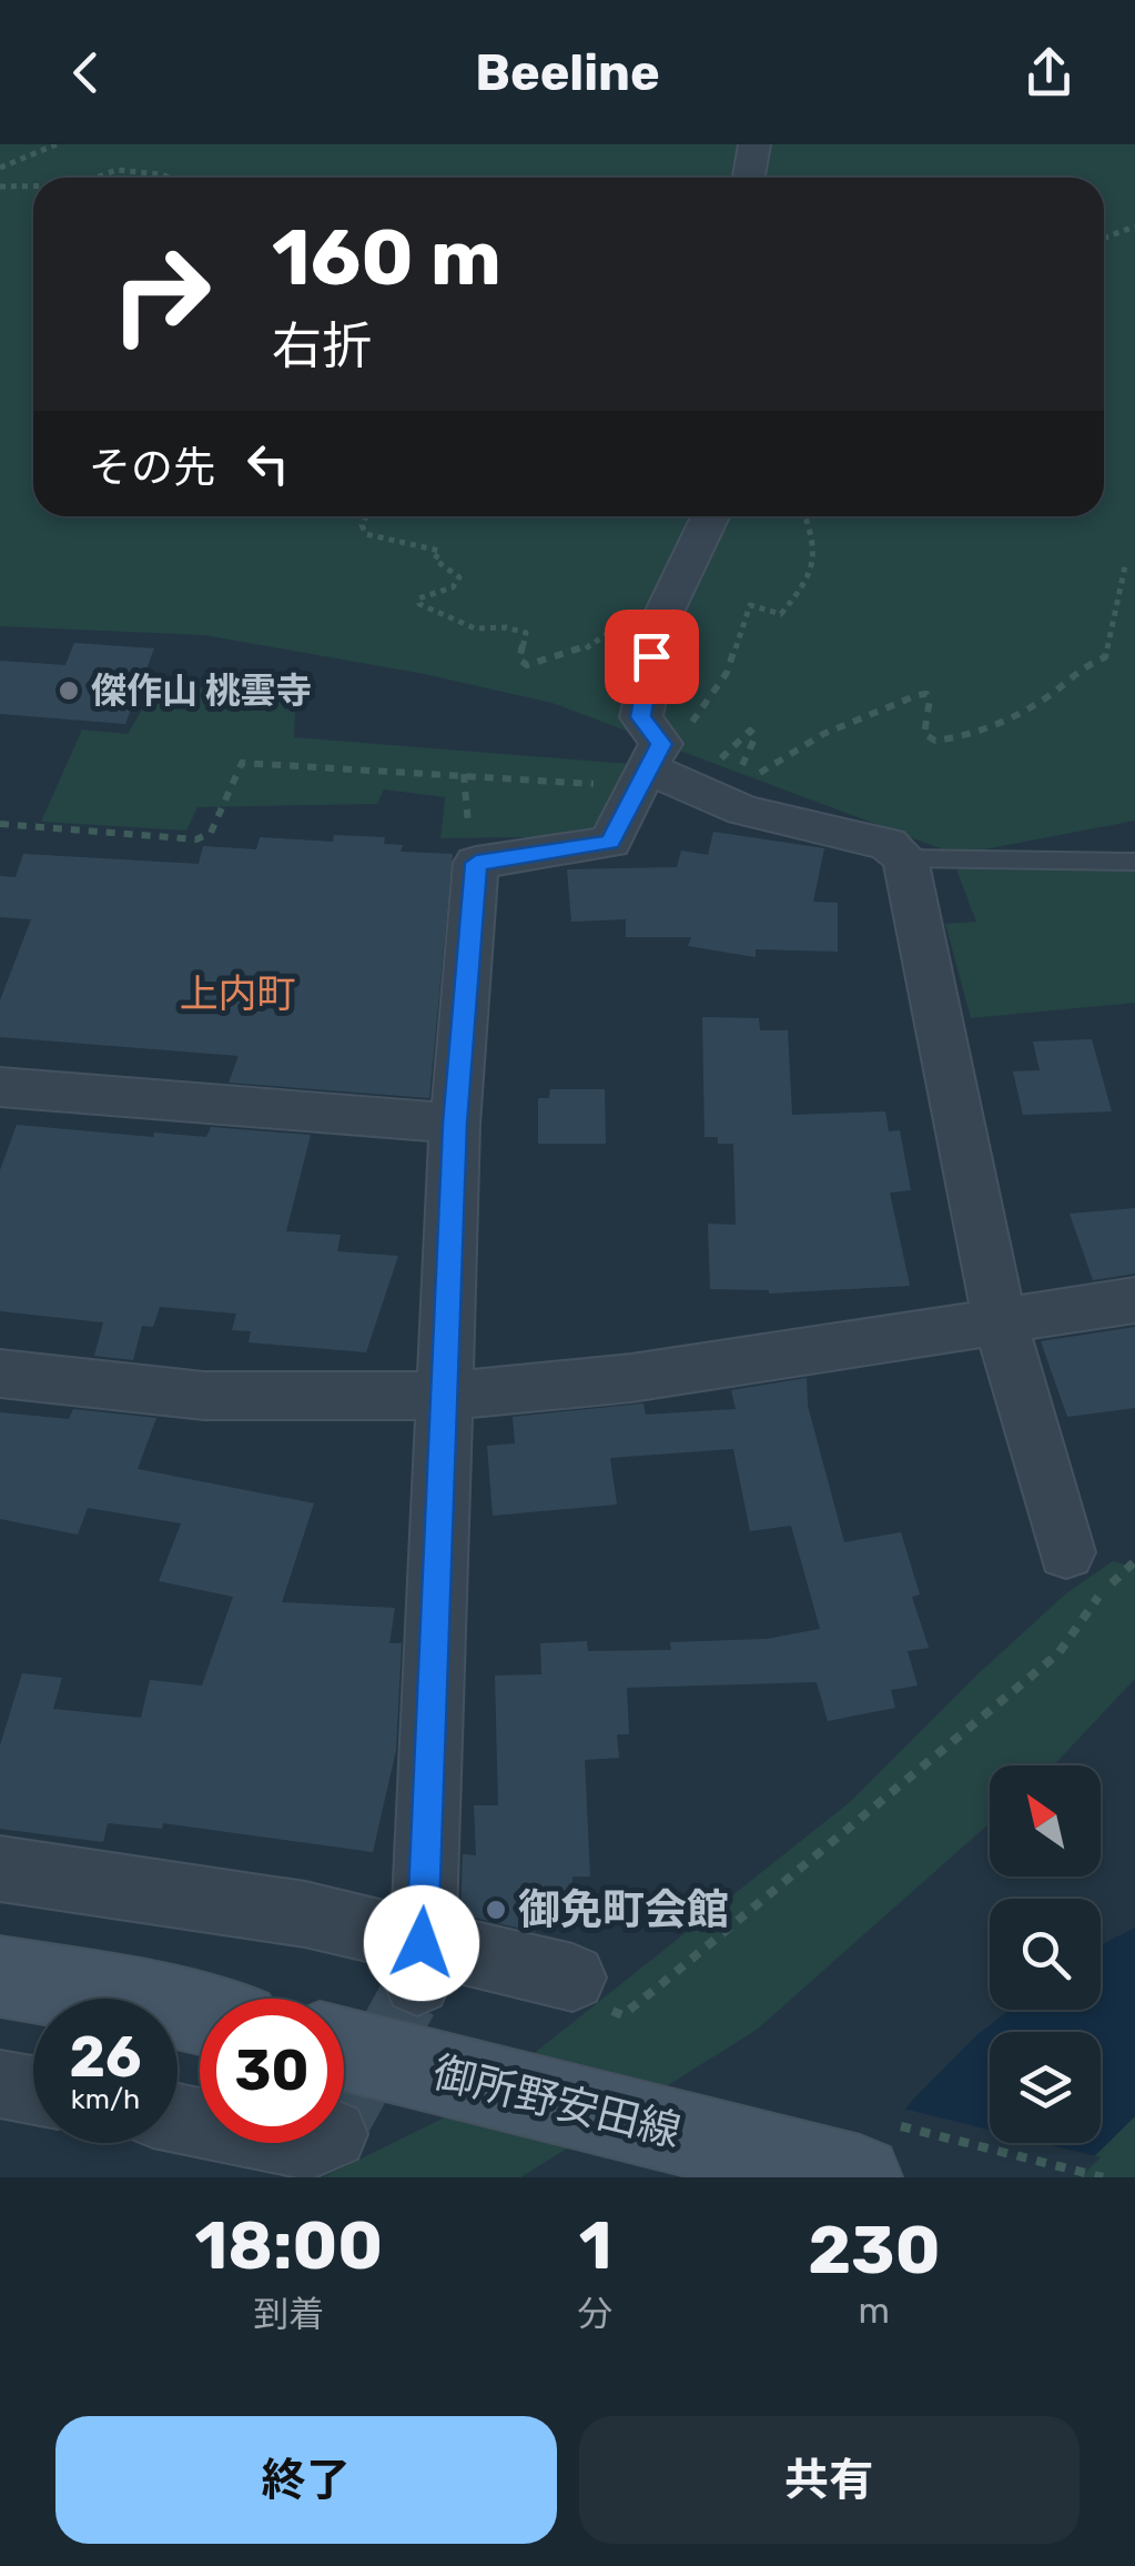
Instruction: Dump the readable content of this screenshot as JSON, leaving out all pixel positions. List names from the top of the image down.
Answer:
{
  "streets": {
    "main road": ["御所野安田線"]
  },
  "districts": ["上内町"],
  "places": ["傑作山 桃雲寺", "御免町会館"],
  "north": "top left",
  "page": {
    "header": "Beeline",
    "turn": ["160 m", "右折"],
    "then": "その先",
    "speed": "26 km/h",
    "limit": "30",
    "eta": [
      "18:00",
      "到着",
      "1",
      "分",
      "230",
      "m"
    ],
    "buttons": ["終了", "共有"]
  }
}
